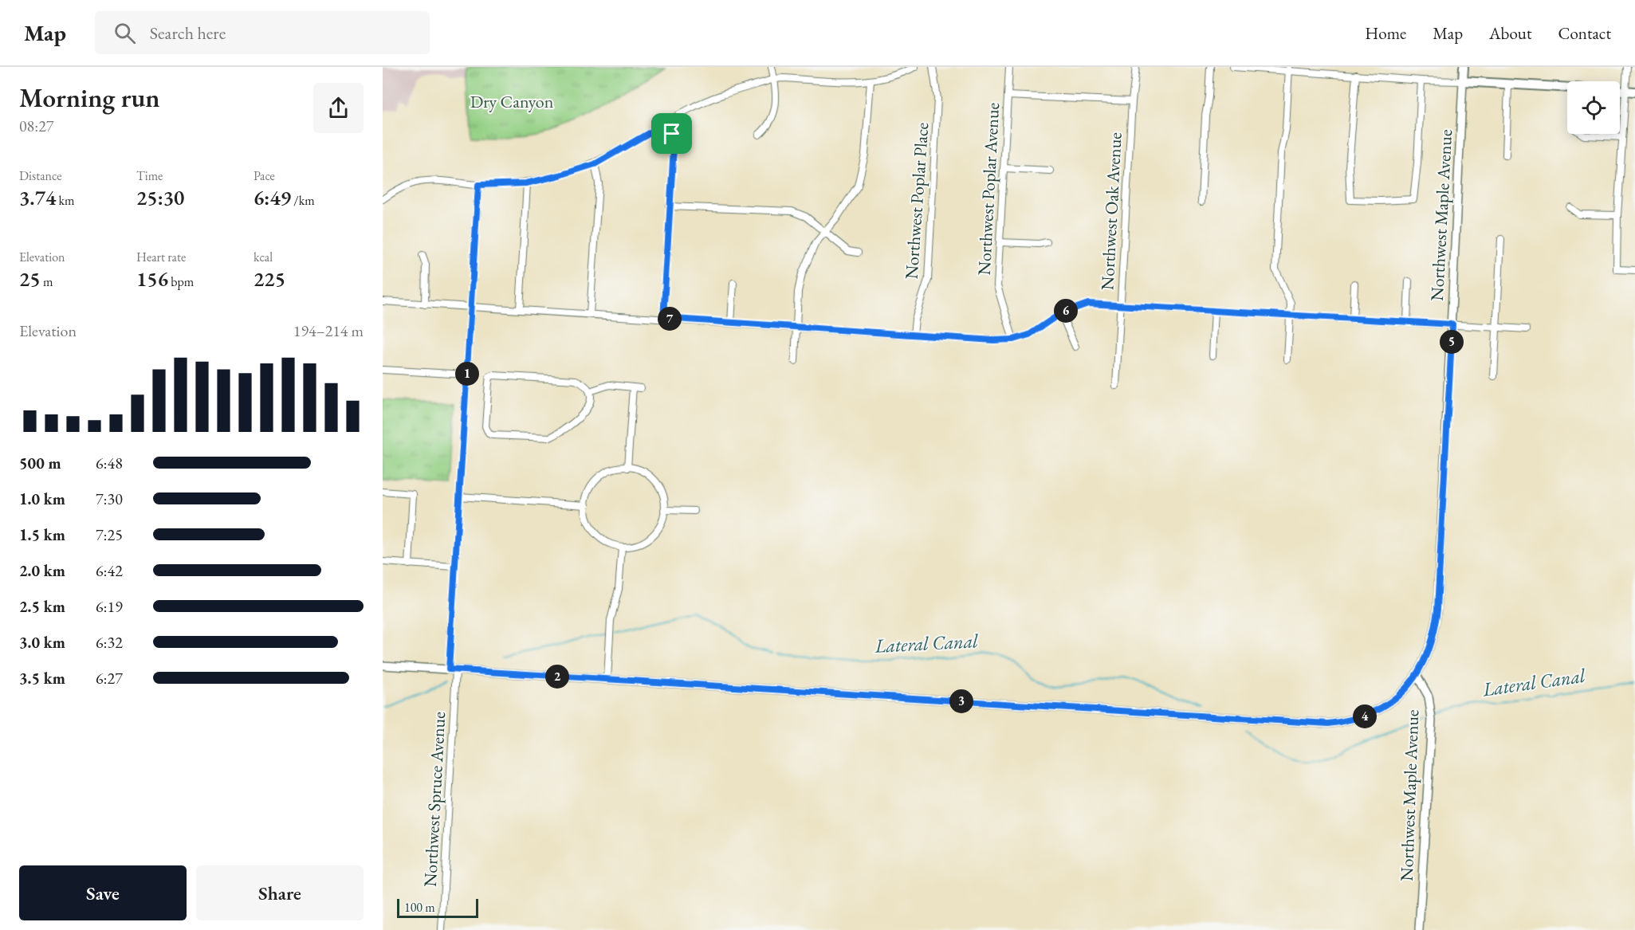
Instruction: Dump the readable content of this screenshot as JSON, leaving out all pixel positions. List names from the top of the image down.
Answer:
{
  "streets": {
    "main road": ["Northwest Maple Avenue"],
    "street": [
      "Northwest Poplar Avenue",
      "Northwest Poplar Place",
      "Northwest Oak Avenue",
      "Northwest Spruce Avenue"
    ]
  },
  "water": ["Lateral Canal"],
  "parks": ["Dry Canyon"],
  "scale_bar": "100 m",
  "page": {
    "header": "Map",
    "search": "Search here",
    "nav": [
      "Home",
      "Map",
      "About",
      "Contact"
    ],
    "heading": ["Morning run", "08:27"],
    "stats": [
      ["Distance", "3.74 km"],
      ["Time", "25:30"],
      ["Pace", "6:49 /km"],
      ["Elevation", "25 m"],
      ["Heart rate", "156 bpm"],
      ["kcal", "225"]
    ],
    "pins": [
      "6",
      "7",
      "5",
      "1",
      "2",
      "3",
      "4"
    ],
    "chart": ["Elevation", "194–214 m"],
    "list": [
      {
        "name": "500 m",
        "note": "6:48"
      },
      {
        "name": "1.0 km",
        "note": "7:30"
      },
      {
        "name": "1.5 km",
        "note": "7:25"
      },
      {
        "name": "2.0 km",
        "note": "6:42"
      },
      {
        "name": "2.5 km",
        "note": "6:19"
      },
      {
        "name": "3.0 km",
        "note": "6:32"
      },
      {
        "name": "3.5 km",
        "note": "6:27"
      }
    ],
    "buttons": ["Save", "Share"],
    "scale": "100 m"
  }
}
